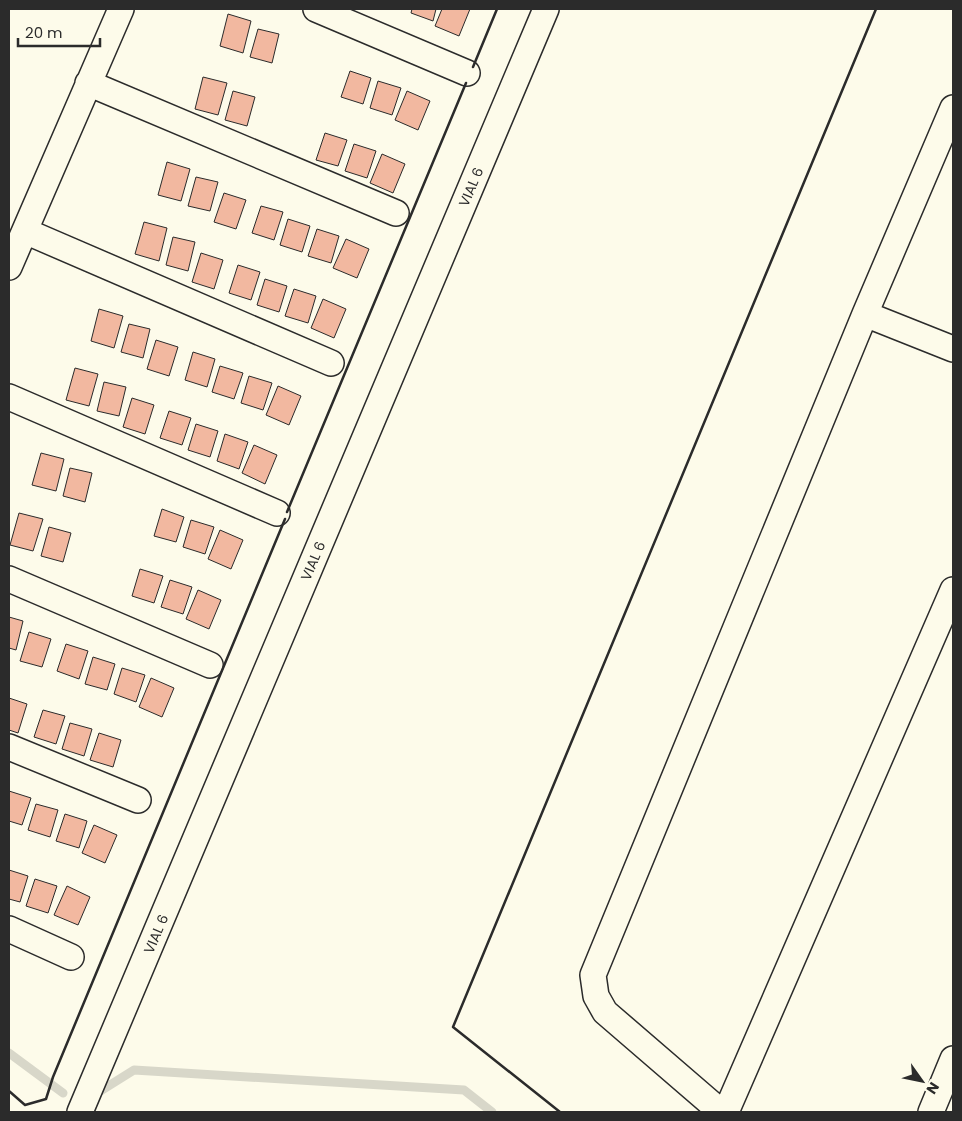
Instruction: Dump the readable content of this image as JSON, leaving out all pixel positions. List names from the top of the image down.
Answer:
{
  "streets": {
    "street": ["VIAL 6"]
  },
  "scale_bar": "20 m",
  "north": "bottom right"
}
